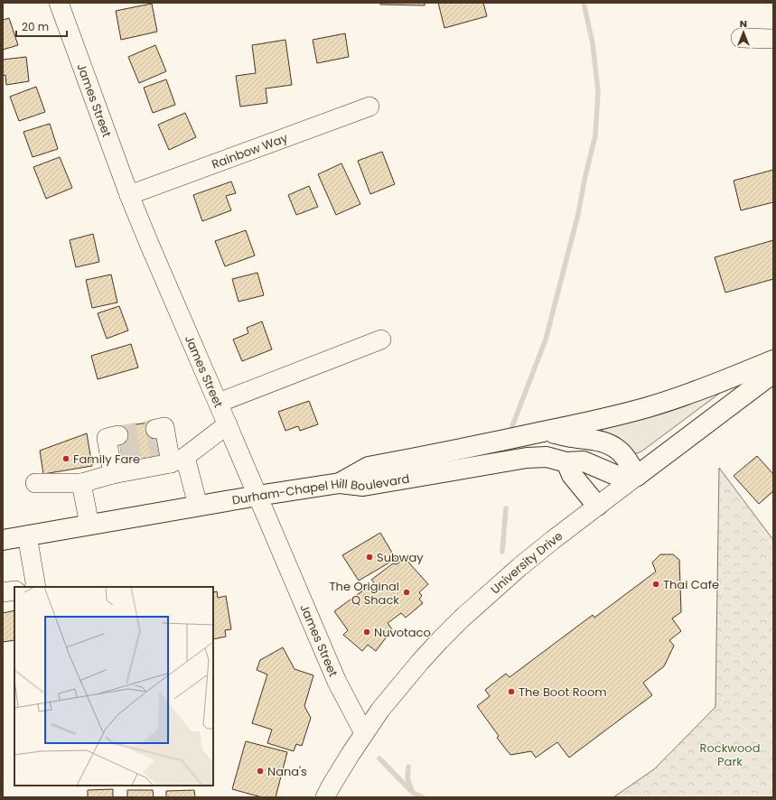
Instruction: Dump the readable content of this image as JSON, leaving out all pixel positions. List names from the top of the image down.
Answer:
{
  "streets": {
    "main road": ["Durham-Chapel Hill Boulevard", "University Drive"],
    "street": ["James Street", "Rainbow Way"]
  },
  "crossings": [
    ["James Street", "Rainbow Way"],
    ["James Street", "Durham-Chapel Hill Boulevard"],
    ["James Street", "University Drive"],
    ["Durham-Chapel Hill Boulevard", "University Drive"]
  ],
  "parks": ["Rockwood Park"],
  "places": [
    "Family Fare",
    "Subway",
    "Thai Cafe",
    "The Original Q Shack",
    "Nuvotaco",
    "The Boot Room",
    "Nana's"
  ],
  "scale_bar": "20 m",
  "north": "top"
}
